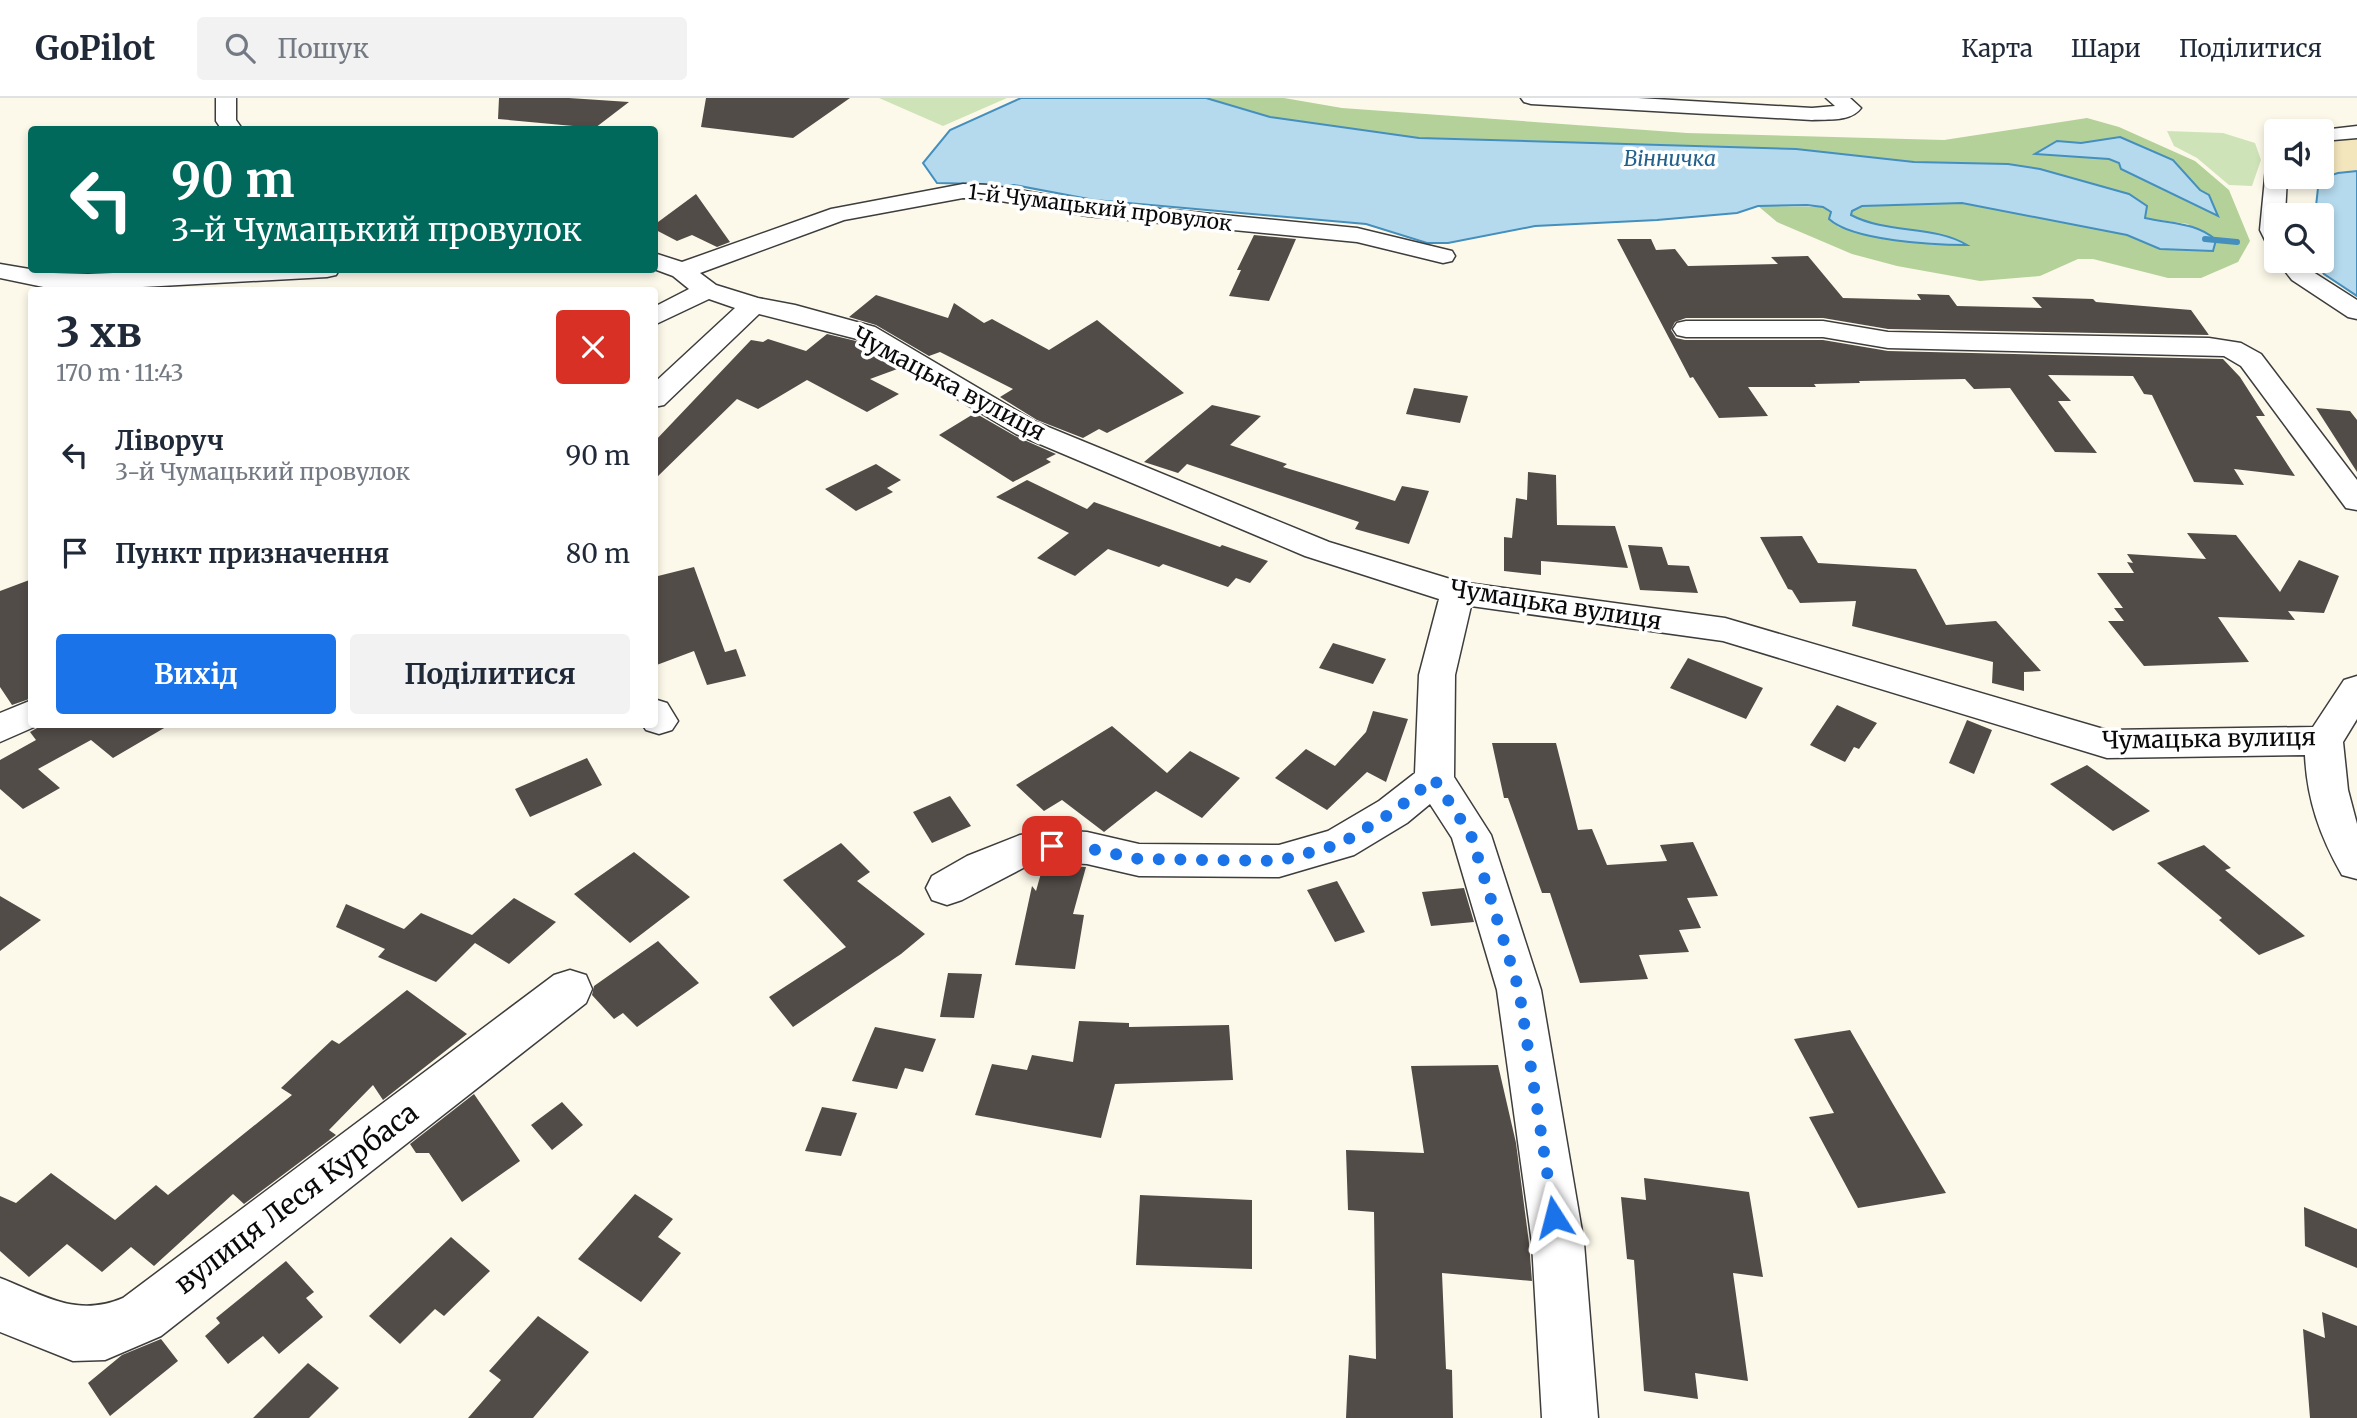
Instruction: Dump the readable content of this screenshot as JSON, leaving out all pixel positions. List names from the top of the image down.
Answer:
{
  "streets": {
    "street": ["1-й Чумацький провулок", "Чумацька вулиця", "вулиця Леся Курбаса"]
  },
  "crossings": [
    ["1-й Чумацький провулок", "Чумацька вулиця"]
  ],
  "water": ["Вінничка"],
  "page": {
    "header": "GoPilot",
    "search": "Пошук",
    "nav": ["Карта", "Шари", "Поділитися"],
    "turn": ["90 m", "3-й Чумацький провулок"],
    "heading": ["3 хв", "170 m · 11:43"],
    "list": [
      {
        "name": "Ліворуч",
        "note": "3-й Чумацький провулок",
        "value": "90 m"
      },
      {
        "name": "Пункт призначення",
        "value": "80 m"
      }
    ],
    "buttons": ["Вихід", "Поділитися"]
  }
}
